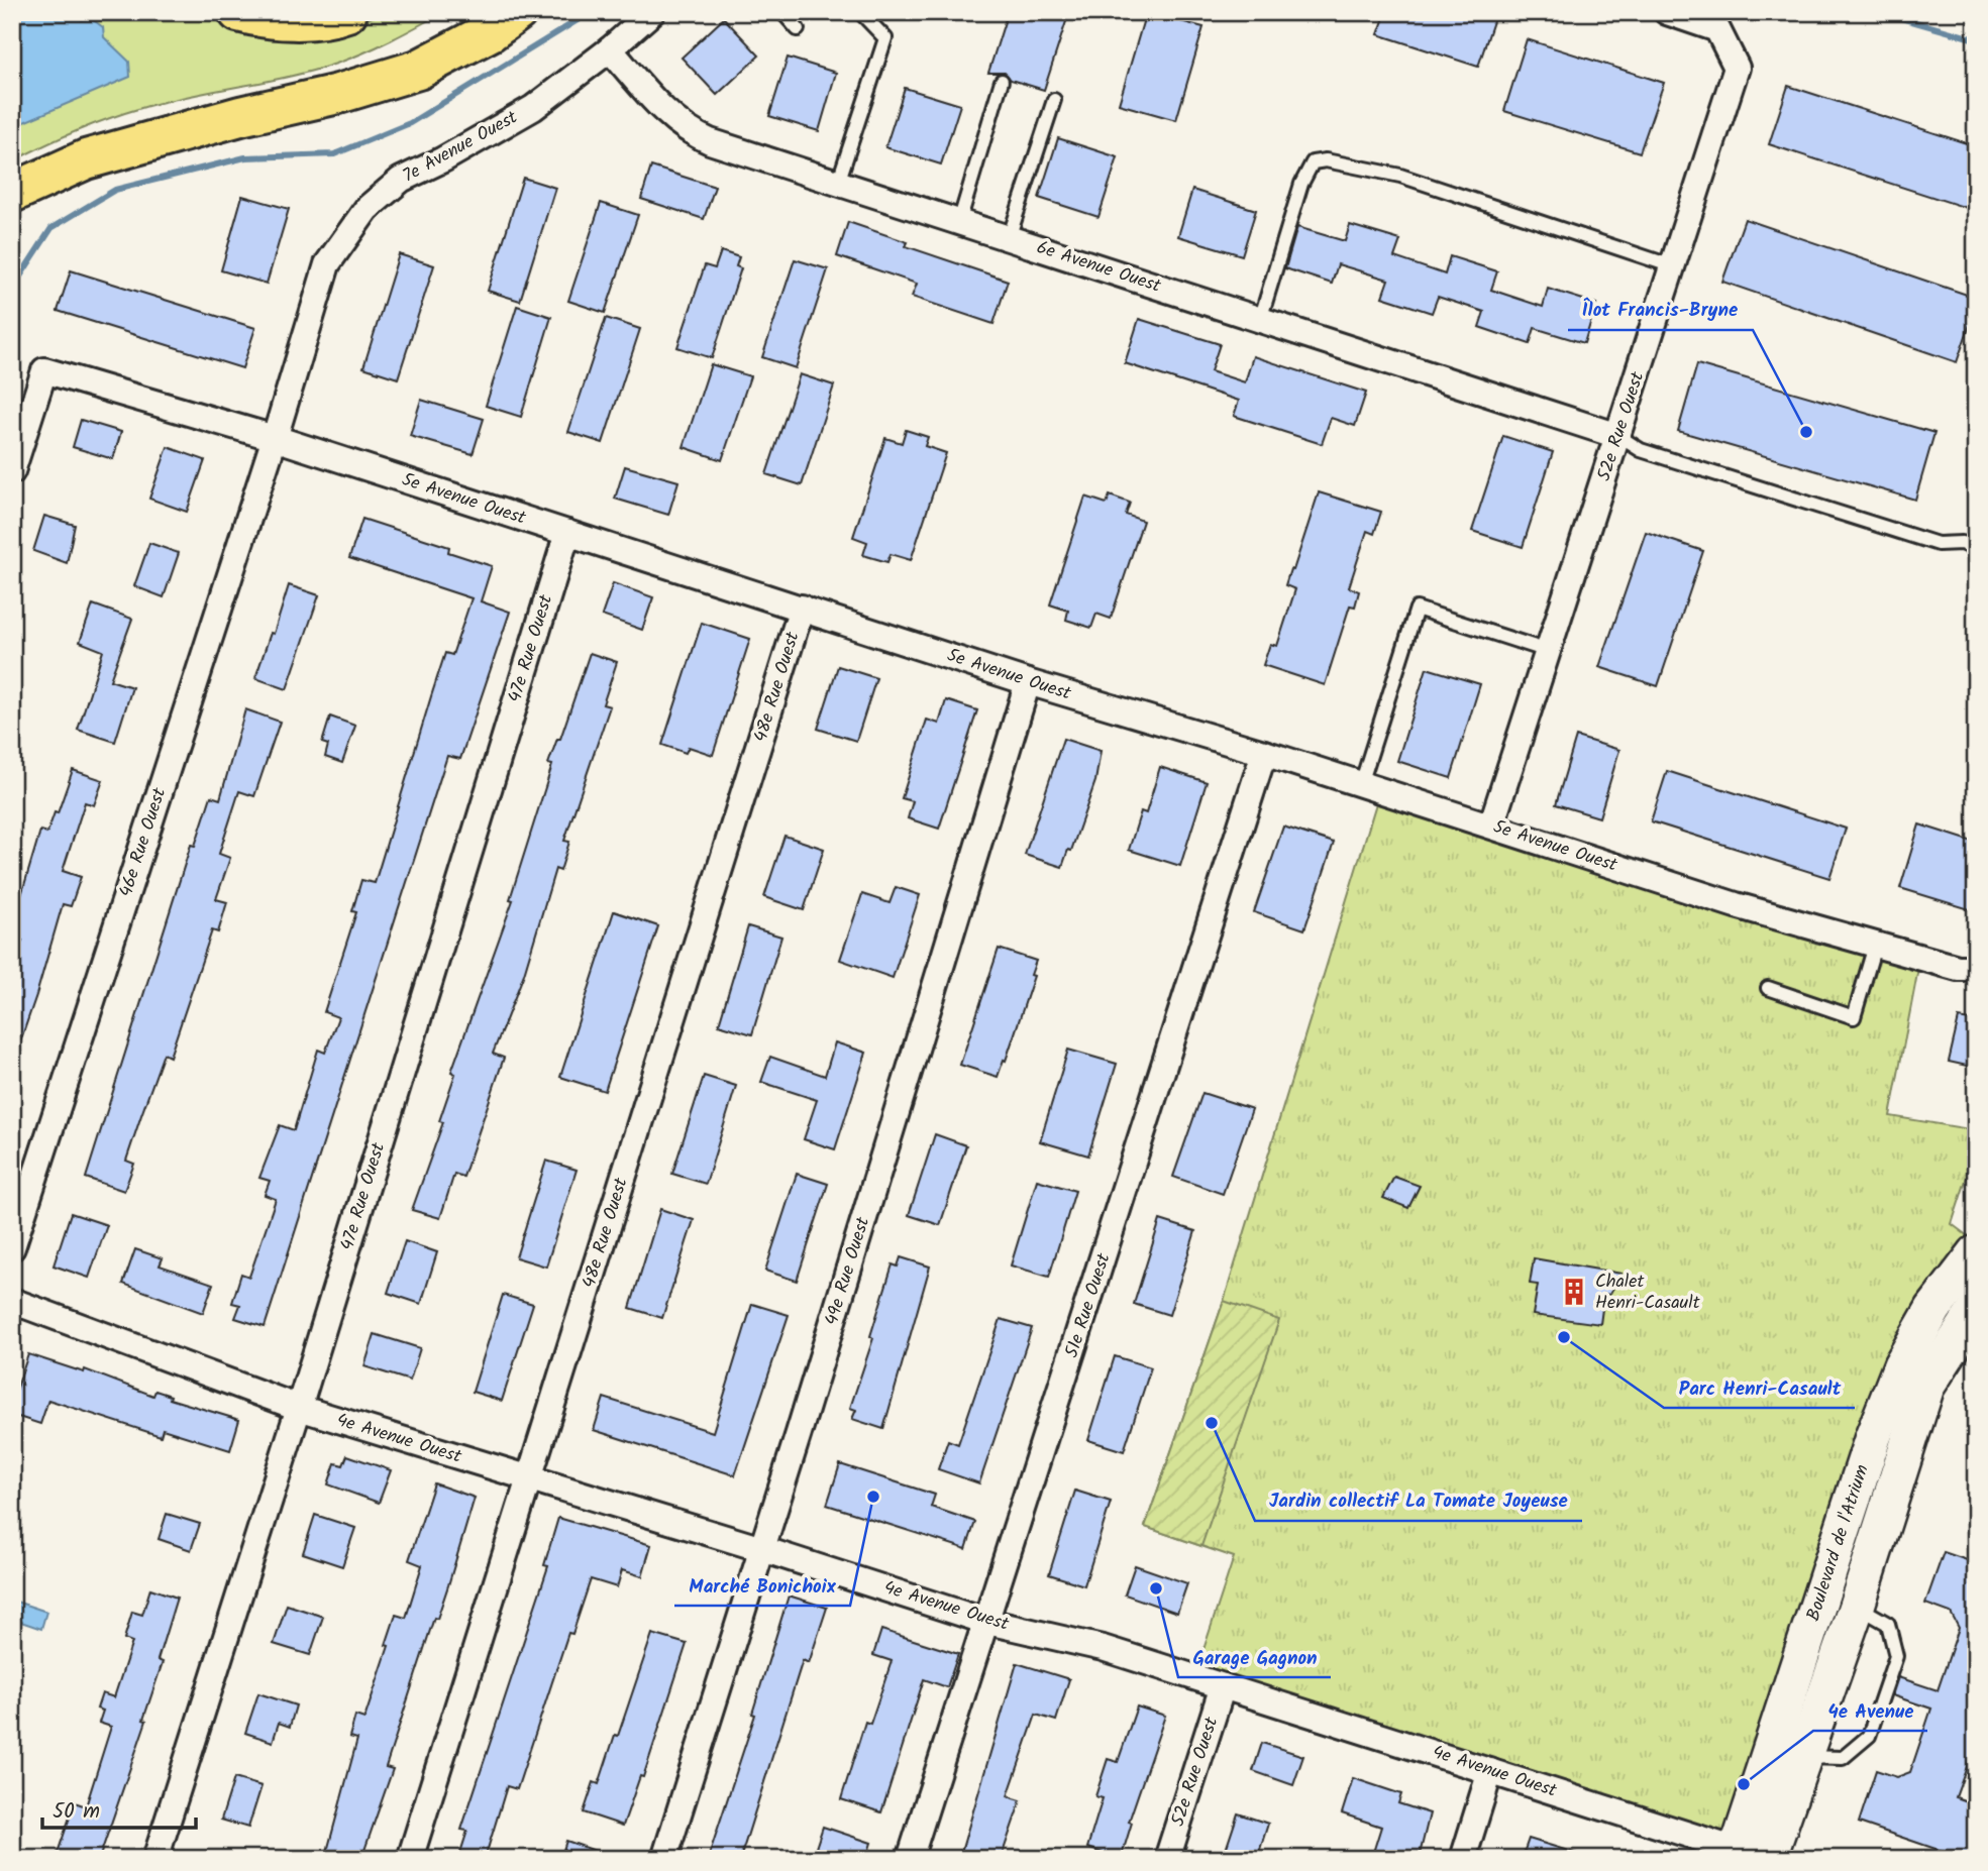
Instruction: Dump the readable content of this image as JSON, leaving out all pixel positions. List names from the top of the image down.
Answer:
{
  "streets": {
    "street": [
      "7e Avenue Ouest",
      "6e Avenue Ouest",
      "52e Rue Ouest",
      "5e Avenue Ouest",
      "47e Rue Ouest",
      "48e Rue Ouest",
      "46e Rue Ouest",
      "49e Rue Ouest",
      "51e Rue Ouest",
      "4e Avenue Ouest",
      "Boulevard de l'Atrium"
    ]
  },
  "crossings": [
    ["7e Avenue Ouest", "6e Avenue Ouest"],
    ["7e Avenue Ouest", "5e Avenue Ouest"],
    ["7e Avenue Ouest", "46e Rue Ouest"],
    ["6e Avenue Ouest", "52e Rue Ouest"],
    ["52e Rue Ouest", "5e Avenue Ouest"],
    ["52e Rue Ouest", "4e Avenue Ouest"],
    ["5e Avenue Ouest", "47e Rue Ouest"],
    ["5e Avenue Ouest", "48e Rue Ouest"],
    ["5e Avenue Ouest", "46e Rue Ouest"],
    ["5e Avenue Ouest", "49e Rue Ouest"],
    ["5e Avenue Ouest", "51e Rue Ouest"],
    ["47e Rue Ouest", "4e Avenue Ouest"],
    ["48e Rue Ouest", "4e Avenue Ouest"],
    ["49e Rue Ouest", "4e Avenue Ouest"],
    ["51e Rue Ouest", "4e Avenue Ouest"],
    ["4e Avenue Ouest", "Boulevard de l'Atrium"]
  ],
  "places": {
    "other": [
      "Îlot Francis-Bryne",
      "Parc Henri-Casault",
      "Jardin collectif La Tomate Joyeuse",
      "Marché Bonichoix",
      "Garage Gagnon",
      "4e Avenue"
    ],
    "building": ["Chalet Henri-Casault"]
  },
  "scale_bar": "50 m"
}
